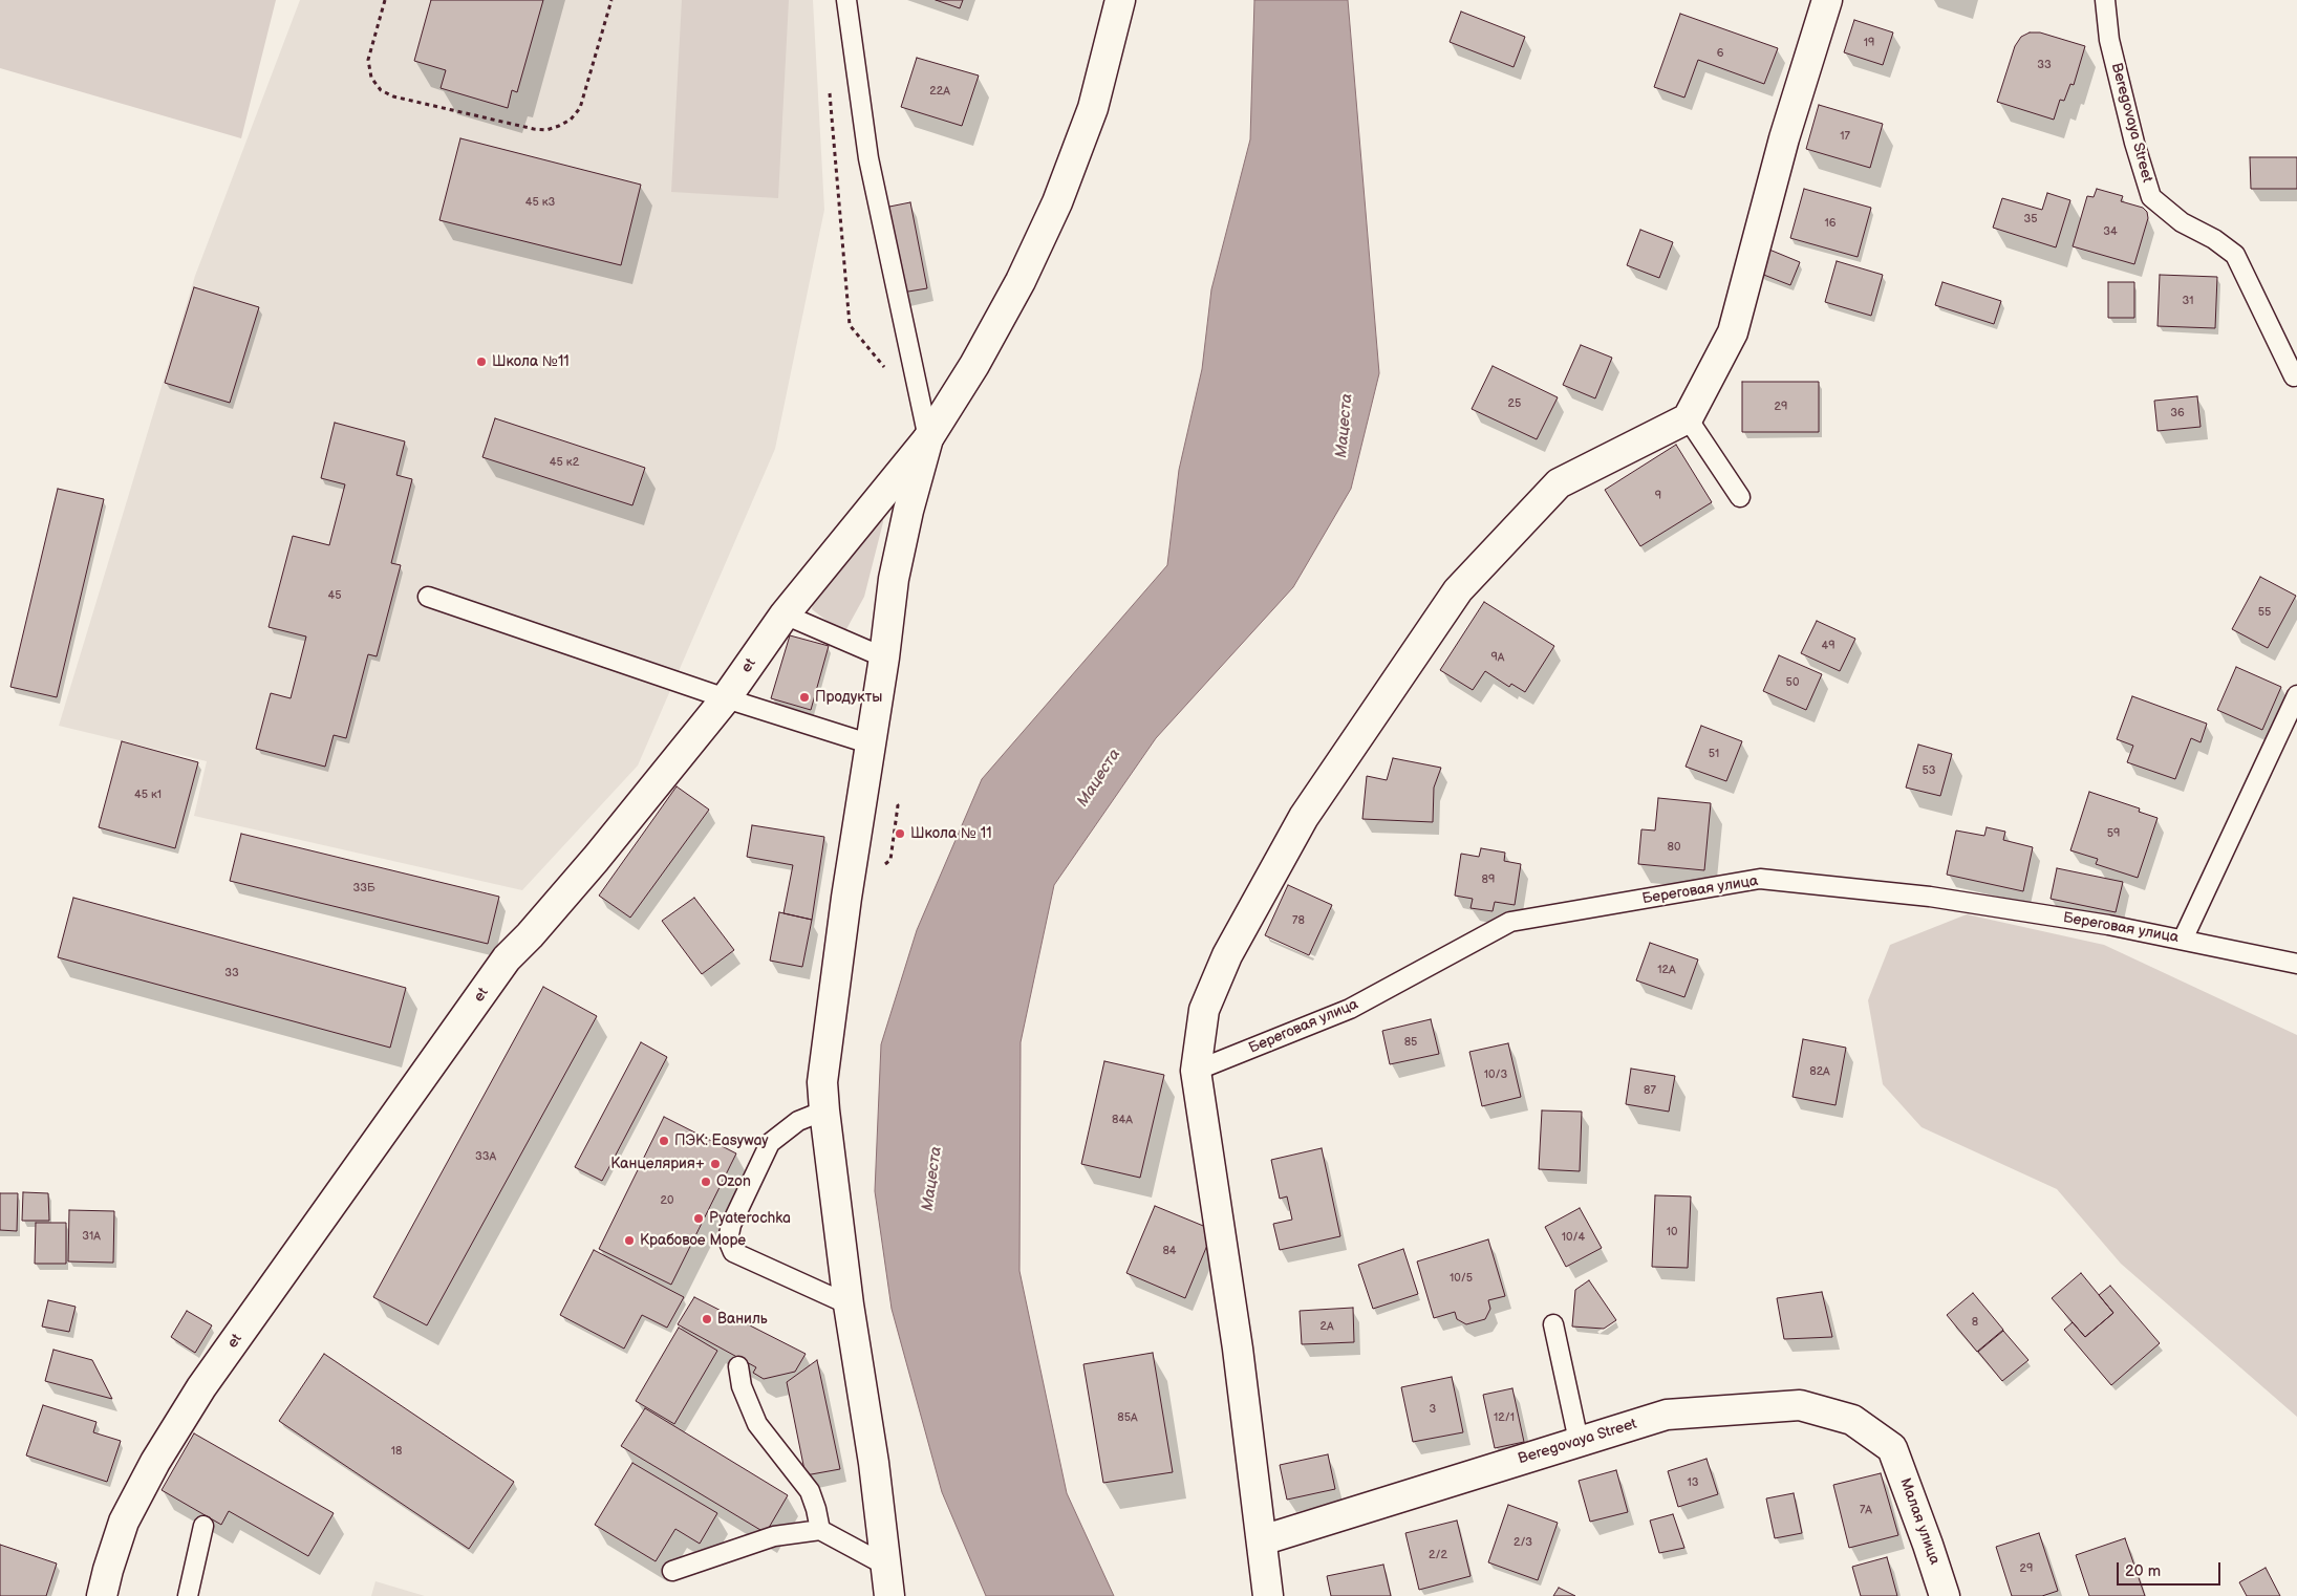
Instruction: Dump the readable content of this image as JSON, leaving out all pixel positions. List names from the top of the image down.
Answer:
{
  "streets": {
    "street": ["Beregovaya Street", "et", "Малая улица"],
    "lane": ["Береговая улица"]
  },
  "crossings": [
    ["Beregovaya Street", "Малая улица"]
  ],
  "water": ["Мацеста"],
  "places": [
    "Школа №11",
    "Продукты",
    "Школа № 11",
    "ПЭК: Easyway",
    "Канцелярия+",
    "Ozon",
    "Pyaterochka",
    "Крабовое Море",
    "Ваниль"
  ],
  "house_numbers": [
    "19",
    "6",
    "33",
    "22А",
    "17",
    "45 к3",
    "35",
    "16",
    "34",
    "31",
    "25",
    "29",
    "36",
    "45 к2",
    "9",
    "45",
    "55",
    "49",
    "9А",
    "50",
    "51",
    "53",
    "45 к1",
    "59",
    "80",
    "89",
    "33Б",
    "78",
    "12А",
    "33",
    "85",
    "82А",
    "10/3",
    "87",
    "84А",
    "33А",
    "20",
    "10",
    "31А",
    "10/4",
    "84",
    "10/5",
    "8",
    "2А",
    "3",
    "85А",
    "12/1",
    "18",
    "13",
    "7А",
    "2/3",
    "2/2",
    "29"
  ],
  "scale_bar": "20 m"
}
